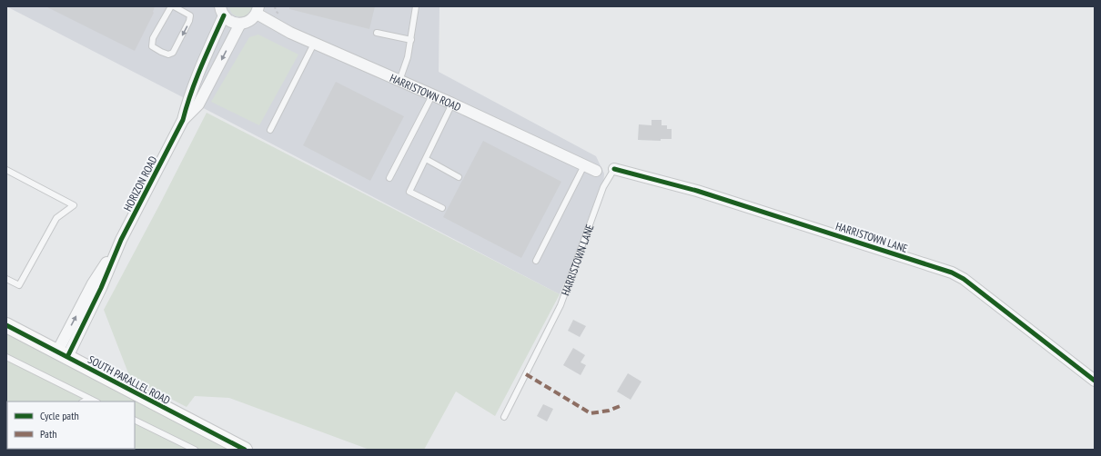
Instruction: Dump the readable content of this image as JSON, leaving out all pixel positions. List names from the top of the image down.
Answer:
{
  "streets": {
    "main road": ["SOUTH PARALLEL ROAD"],
    "street": ["HARRISTOWN ROAD", "HORIZON ROAD", "HARRISTOWN LANE"]
  },
  "crossings": [
    ["HARRISTOWN ROAD", "HORIZON ROAD"],
    ["HORIZON ROAD", "SOUTH PARALLEL ROAD"]
  ],
  "legend": ["Cycle path", "Path"]
}
